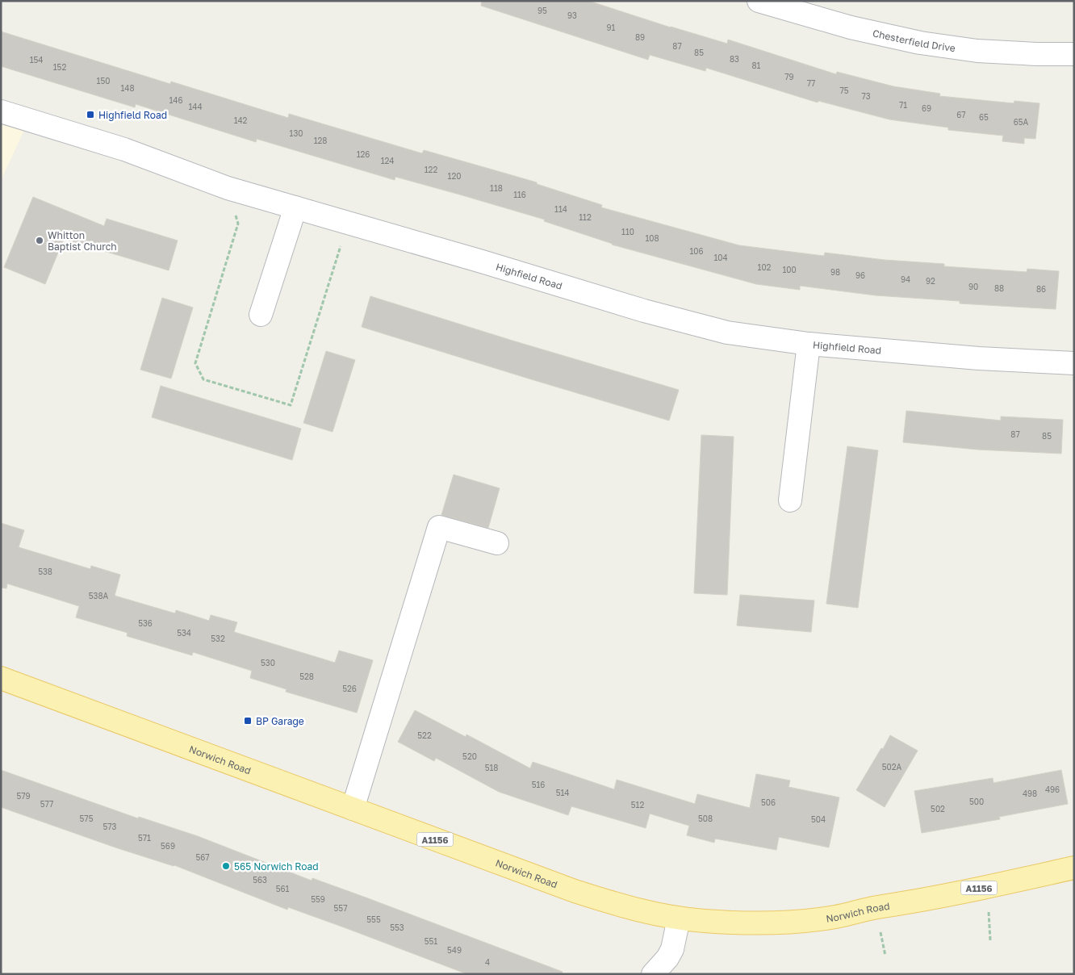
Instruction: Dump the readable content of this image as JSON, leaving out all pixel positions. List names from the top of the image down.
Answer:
{
  "streets": {
    "main road": ["Norwich Road", "A1156"],
    "street": ["Chesterfield Drive", "Highfield Road"]
  },
  "places": {
    "transit": ["Highfield Road", "BP Garage"],
    "other": ["Whitton Baptist Church", "565 Norwich Road"]
  },
  "house_numbers": [
    "95",
    "93",
    "91",
    "89",
    "87",
    "85",
    "83",
    "154",
    "81",
    "152",
    "79",
    "150",
    "77",
    "148",
    "75",
    "73",
    "146",
    "71",
    "144",
    "69",
    "67",
    "65",
    "142",
    "65A",
    "130",
    "128",
    "126",
    "124",
    "122",
    "120",
    "118",
    "116",
    "114",
    "112",
    "110",
    "108",
    "106",
    "104",
    "102",
    "100",
    "98",
    "96",
    "94",
    "92",
    "90",
    "88",
    "86",
    "87",
    "85",
    "538",
    "538A",
    "536",
    "534",
    "532",
    "530",
    "528",
    "526",
    "522",
    "520",
    "502A",
    "518",
    "516",
    "496",
    "514",
    "498",
    "579",
    "500",
    "506",
    "577",
    "512",
    "502",
    "575",
    "508",
    "504",
    "573",
    "571",
    "569",
    "567",
    "563",
    "561",
    "559",
    "557",
    "555",
    "553",
    "551",
    "549",
    "4"
  ]
}
